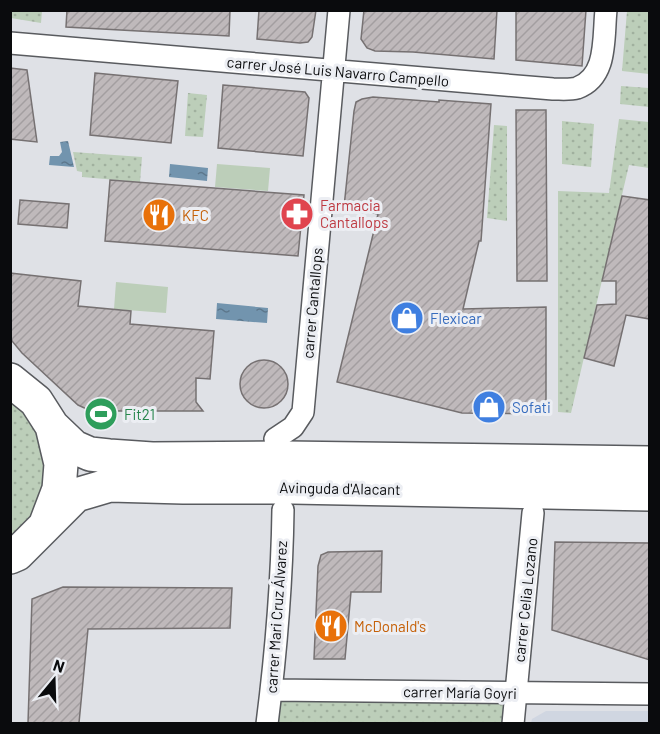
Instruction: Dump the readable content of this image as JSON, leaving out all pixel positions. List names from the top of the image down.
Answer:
{
  "streets": {
    "highway": ["Avinguda d'Alacant"],
    "street": [
      "carrer José Luis Navarro Campello",
      "carrer Cantallops",
      "carrer Celia Lozano",
      "carrer Mari Cruz Álvarez",
      "carrer María Goyri"
    ]
  },
  "crossings": [
    ["carrer José Luis Navarro Campello", "carrer Cantallops"],
    ["carrer Celia Lozano", "carrer María Goyri"],
    ["carrer Mari Cruz Álvarez", "carrer María Goyri"]
  ],
  "places": {
    "pharmacy": ["Farmacia Cantallops"],
    "restaurant": ["KFC", "McDonald's"],
    "shop": ["Flexicar", "Sofati"],
    "sports": ["Fit21"]
  },
  "north": "top"
}
